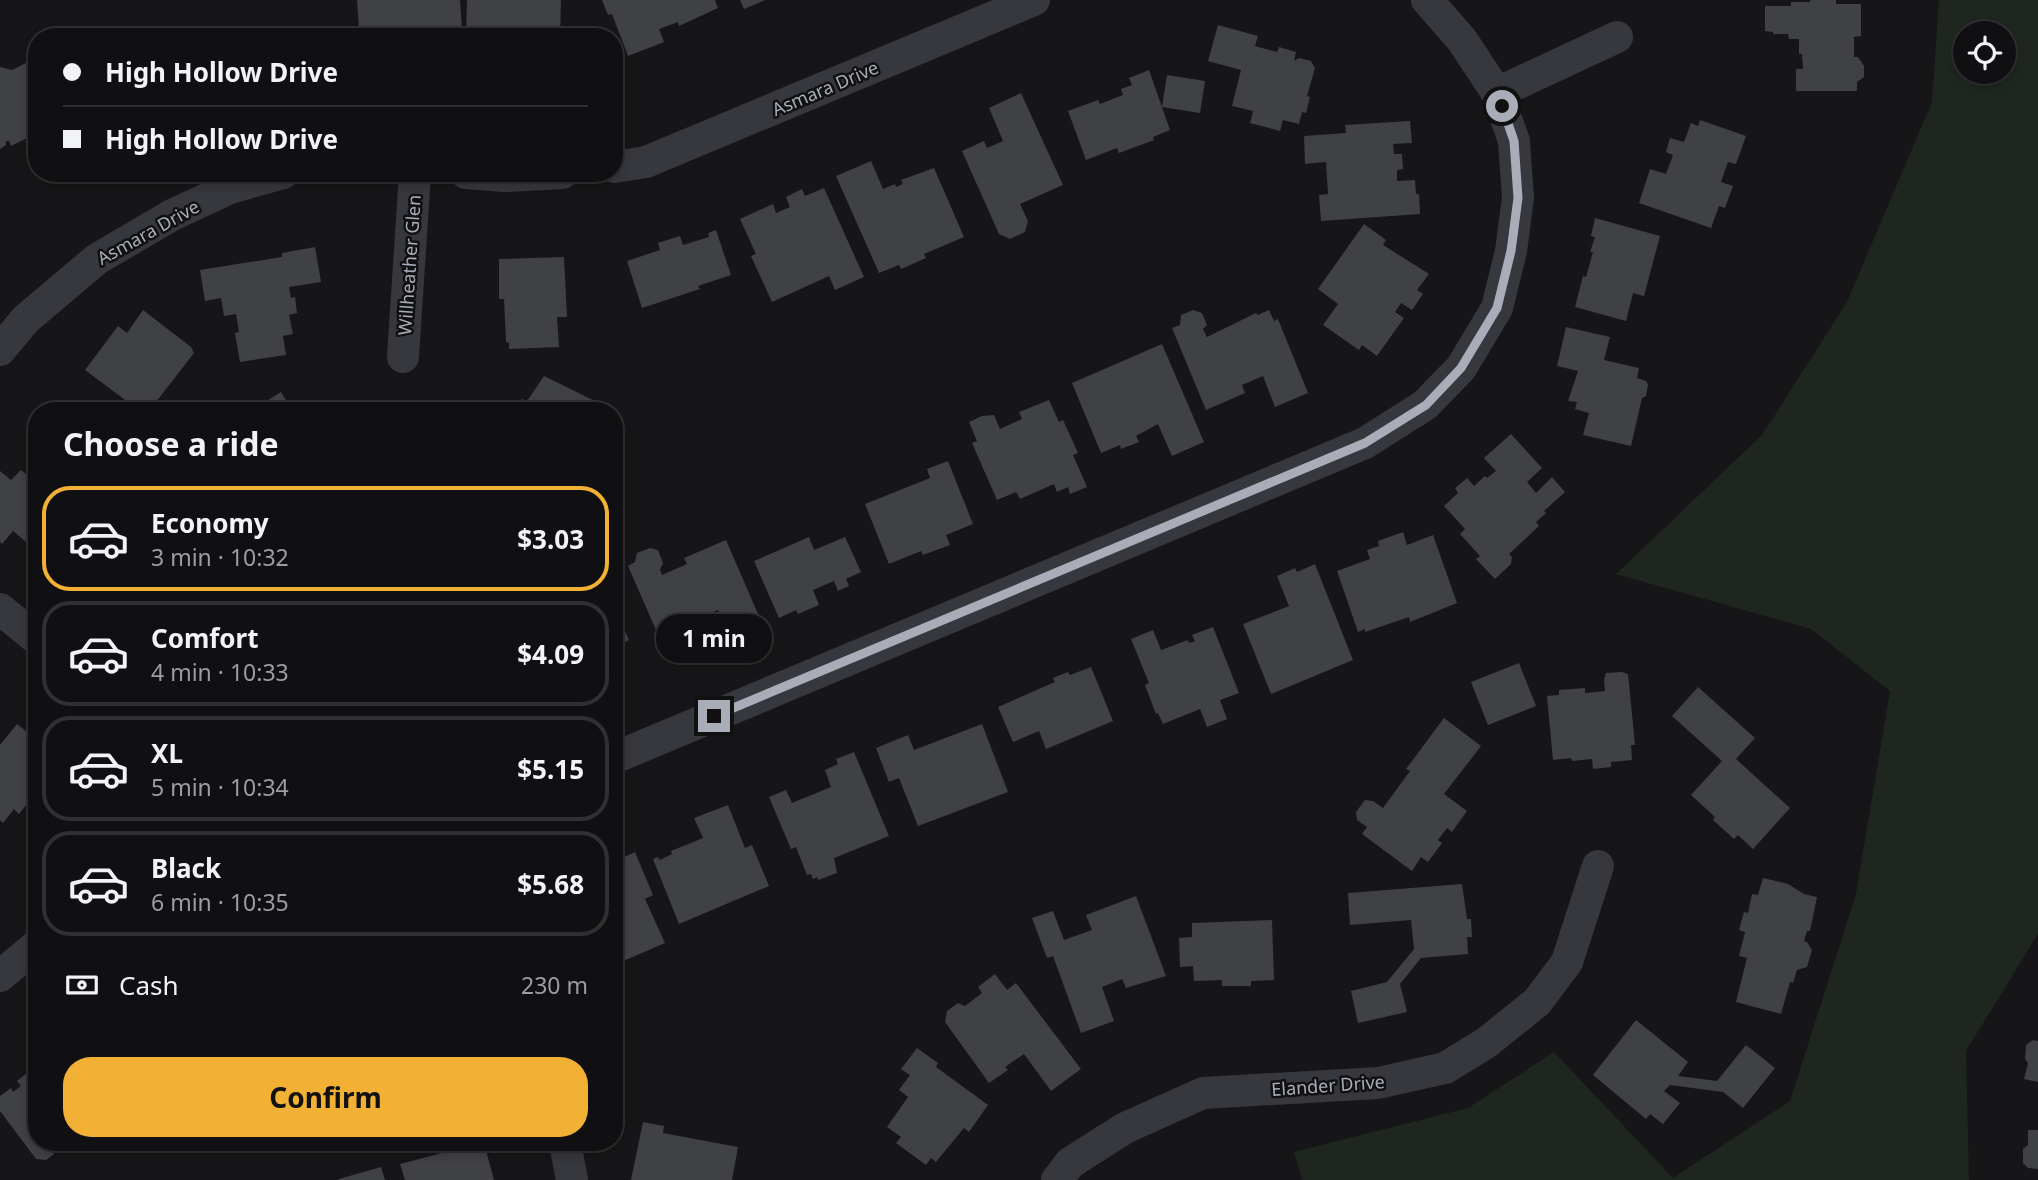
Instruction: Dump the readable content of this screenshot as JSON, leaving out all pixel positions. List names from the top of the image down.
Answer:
{
  "streets": {
    "street": ["Asmara Drive", "Willheather Glen", "Elander Drive"]
  },
  "page": {
    "banner": ["High Hollow Drive", "High Hollow Drive"],
    "heading": "Choose a ride",
    "list": [
      {
        "name": "Economy",
        "note": "3 min · 10:32",
        "value": "$3.03"
      },
      {
        "name": "Comfort",
        "note": "4 min · 10:33",
        "value": "$4.09"
      },
      {
        "name": "XL",
        "note": "5 min · 10:34",
        "value": "$5.15"
      },
      {
        "name": "Black",
        "note": "6 min · 10:35",
        "value": "$5.68"
      }
    ],
    "bubble": "1 min",
    "pay": ["Cash", "230 m"],
    "buttons": "Confirm"
  }
}
